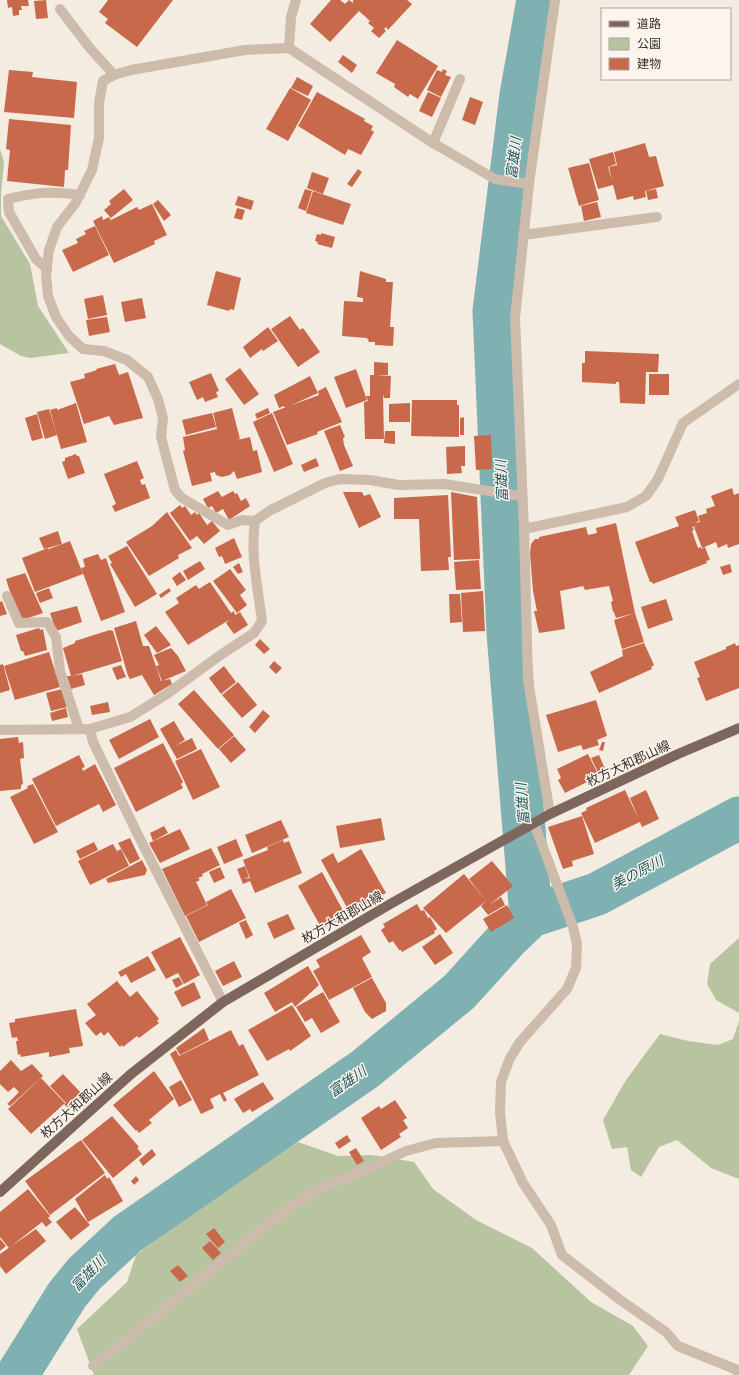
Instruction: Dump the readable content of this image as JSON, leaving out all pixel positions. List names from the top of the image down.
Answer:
{
  "streets": {
    "main road": ["枚方大和郡山線"]
  },
  "water": ["富雄川", "美の原川"],
  "legend": ["道路", "公園", "建物"]
}
